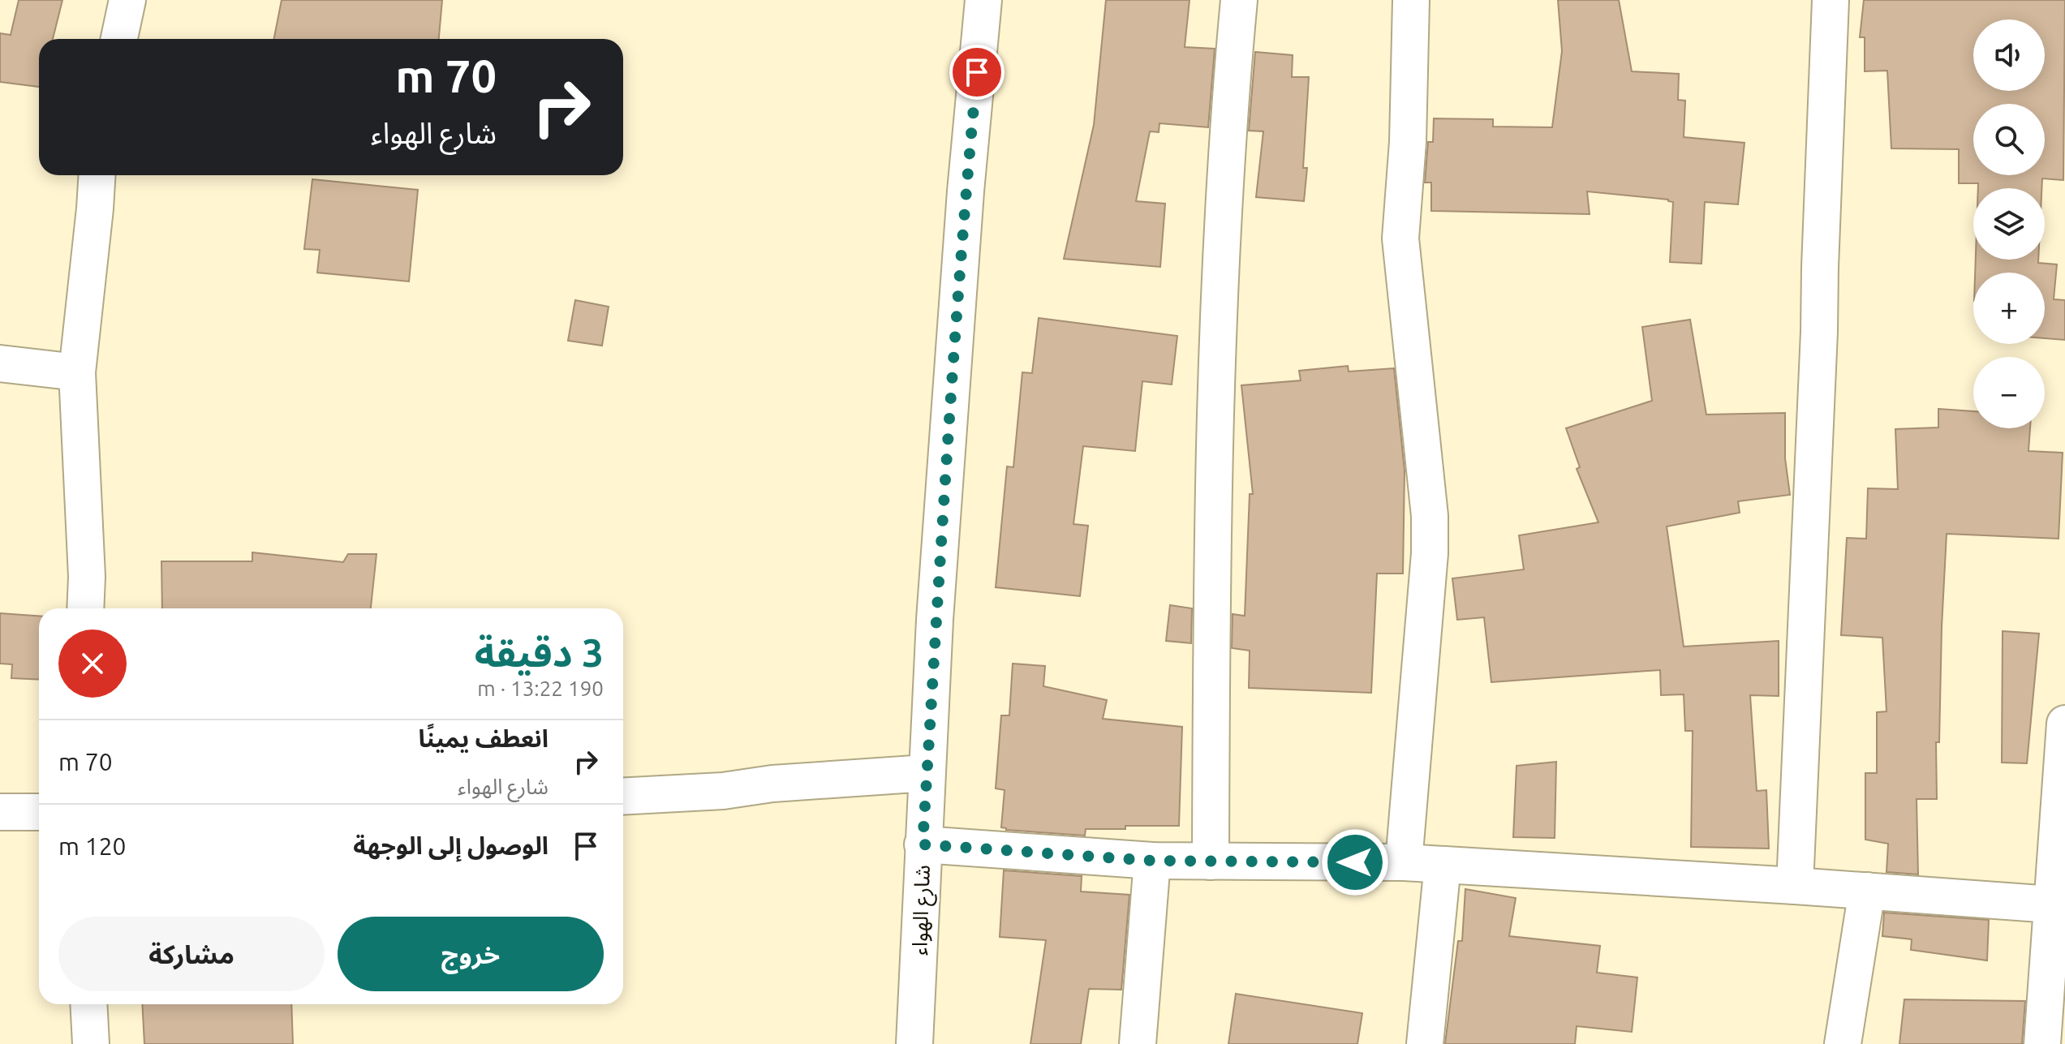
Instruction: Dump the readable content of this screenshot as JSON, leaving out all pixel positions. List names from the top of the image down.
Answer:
{
  "streets": {
    "street": ["شارع الهواء"]
  },
  "page": {
    "map_buttons": ["+", "−"],
    "turn": ["70 m", "شارع الهواء"],
    "heading": ["3 دقيقة", "190 m · 13:22"],
    "list": [
      {
        "name": "انعطف يمينًا",
        "note": "شارع الهواء",
        "value": "70 m"
      },
      {
        "name": "الوصول إلى الوجهة",
        "value": "120 m"
      }
    ],
    "buttons": ["خروج", "مشاركة"]
  }
}
